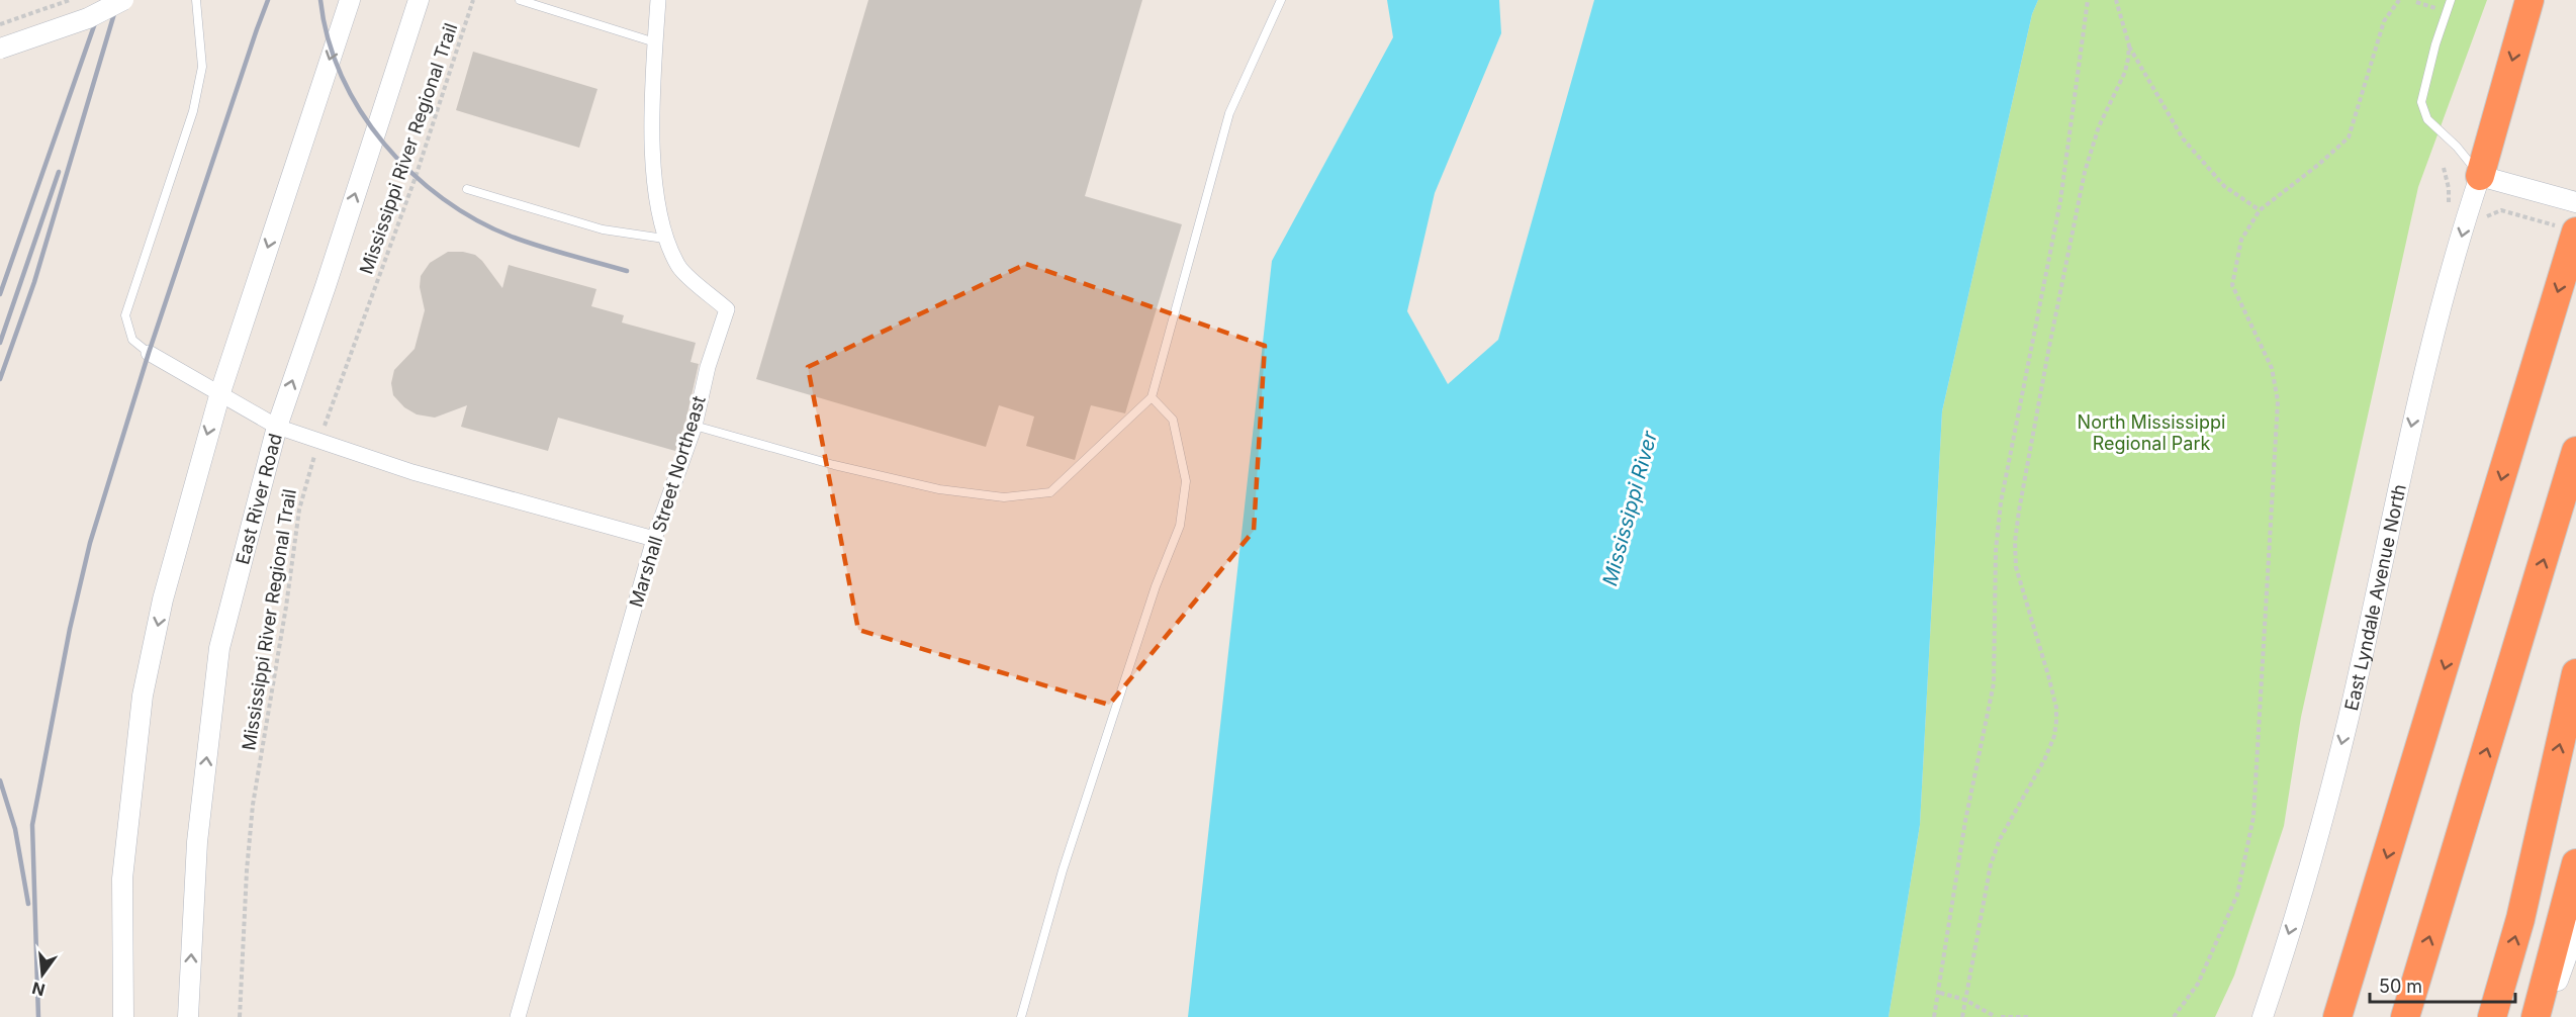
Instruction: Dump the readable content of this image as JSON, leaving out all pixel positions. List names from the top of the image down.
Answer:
{
  "streets": {
    "street": ["East River Road", "Marshall Street Northeast", "East Lyndale Avenue North"],
    "path": ["Mississippi River Regional Trail"]
  },
  "one_way": ["East Lyndale Avenue North"],
  "water": ["Mississippi River"],
  "parks": ["North Mississippi Regional Park"],
  "scale_bar": "50 m",
  "north": "bottom"
}
